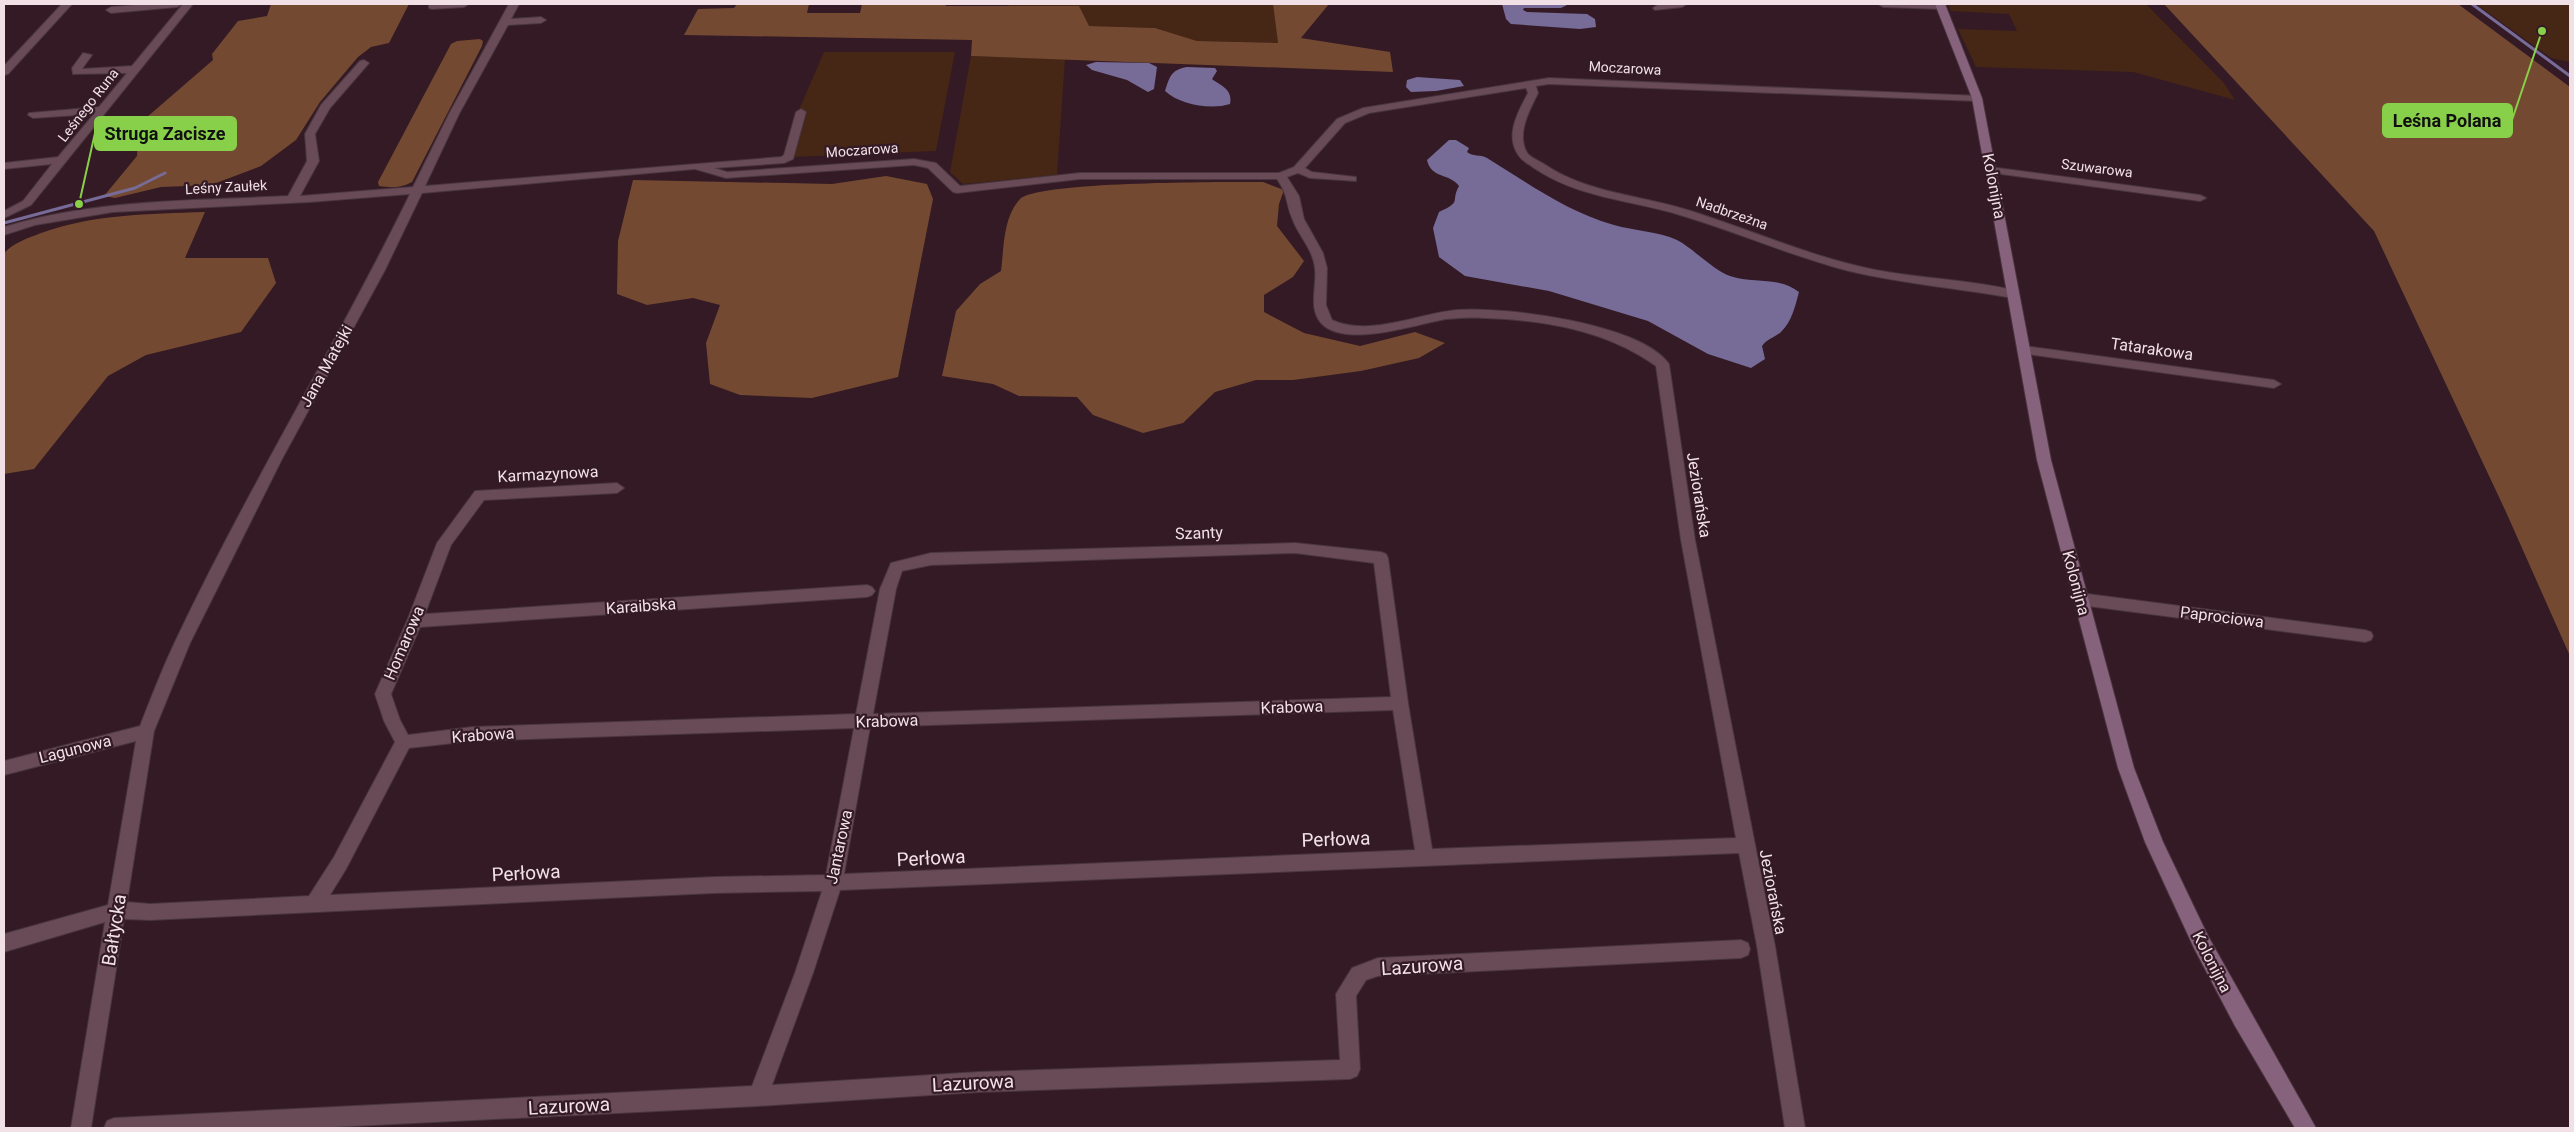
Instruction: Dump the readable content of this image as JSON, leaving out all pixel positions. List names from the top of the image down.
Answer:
{
  "streets": {
    "street": [
      "Moczarowa",
      "Leśnego Runa",
      "Szuwarowa",
      "Kolonijna",
      "Leśny Zaułek",
      "Nadbrzeżna",
      "Tatarakowa",
      "Jana Matejki",
      "Karmazynowa",
      "Jeziorańska",
      "Szanty",
      "Karaibska",
      "Paprociowa",
      "Homarowa",
      "Krabowa",
      "Lagunowa",
      "Perłowa",
      "Jantarowa",
      "Bałtycka",
      "Lazurowa"
    ]
  },
  "crossings": [
    ["Moczarowa", "Kolonijna"],
    ["Moczarowa", "Leśny Zaułek"],
    ["Moczarowa", "Nadbrzeżna"],
    ["Moczarowa", "Jana Matejki"],
    ["Moczarowa", "Jeziorańska"],
    ["Szuwarowa", "Kolonijna"],
    ["Kolonijna", "Nadbrzeżna"],
    ["Kolonijna", "Tatarakowa"],
    ["Kolonijna", "Paprociowa"],
    ["Leśny Zaułek", "Jana Matejki"],
    ["Jana Matejki", "Lagunowa"],
    ["Jana Matejki", "Bałtycka"],
    ["Karmazynowa", "Homarowa"],
    ["Jeziorańska", "Perłowa"],
    ["Szanty", "Krabowa"],
    ["Szanty", "Jantarowa"],
    ["Karaibska", "Homarowa"],
    ["Homarowa", "Krabowa"],
    ["Krabowa", "Jantarowa"],
    ["Lagunowa", "Bałtycka"],
    ["Perłowa", "Jantarowa"],
    ["Perłowa", "Bałtycka"],
    ["Jantarowa", "Lazurowa"]
  ],
  "places": ["Leśna Polana", "Struga Zacisze"]
}
